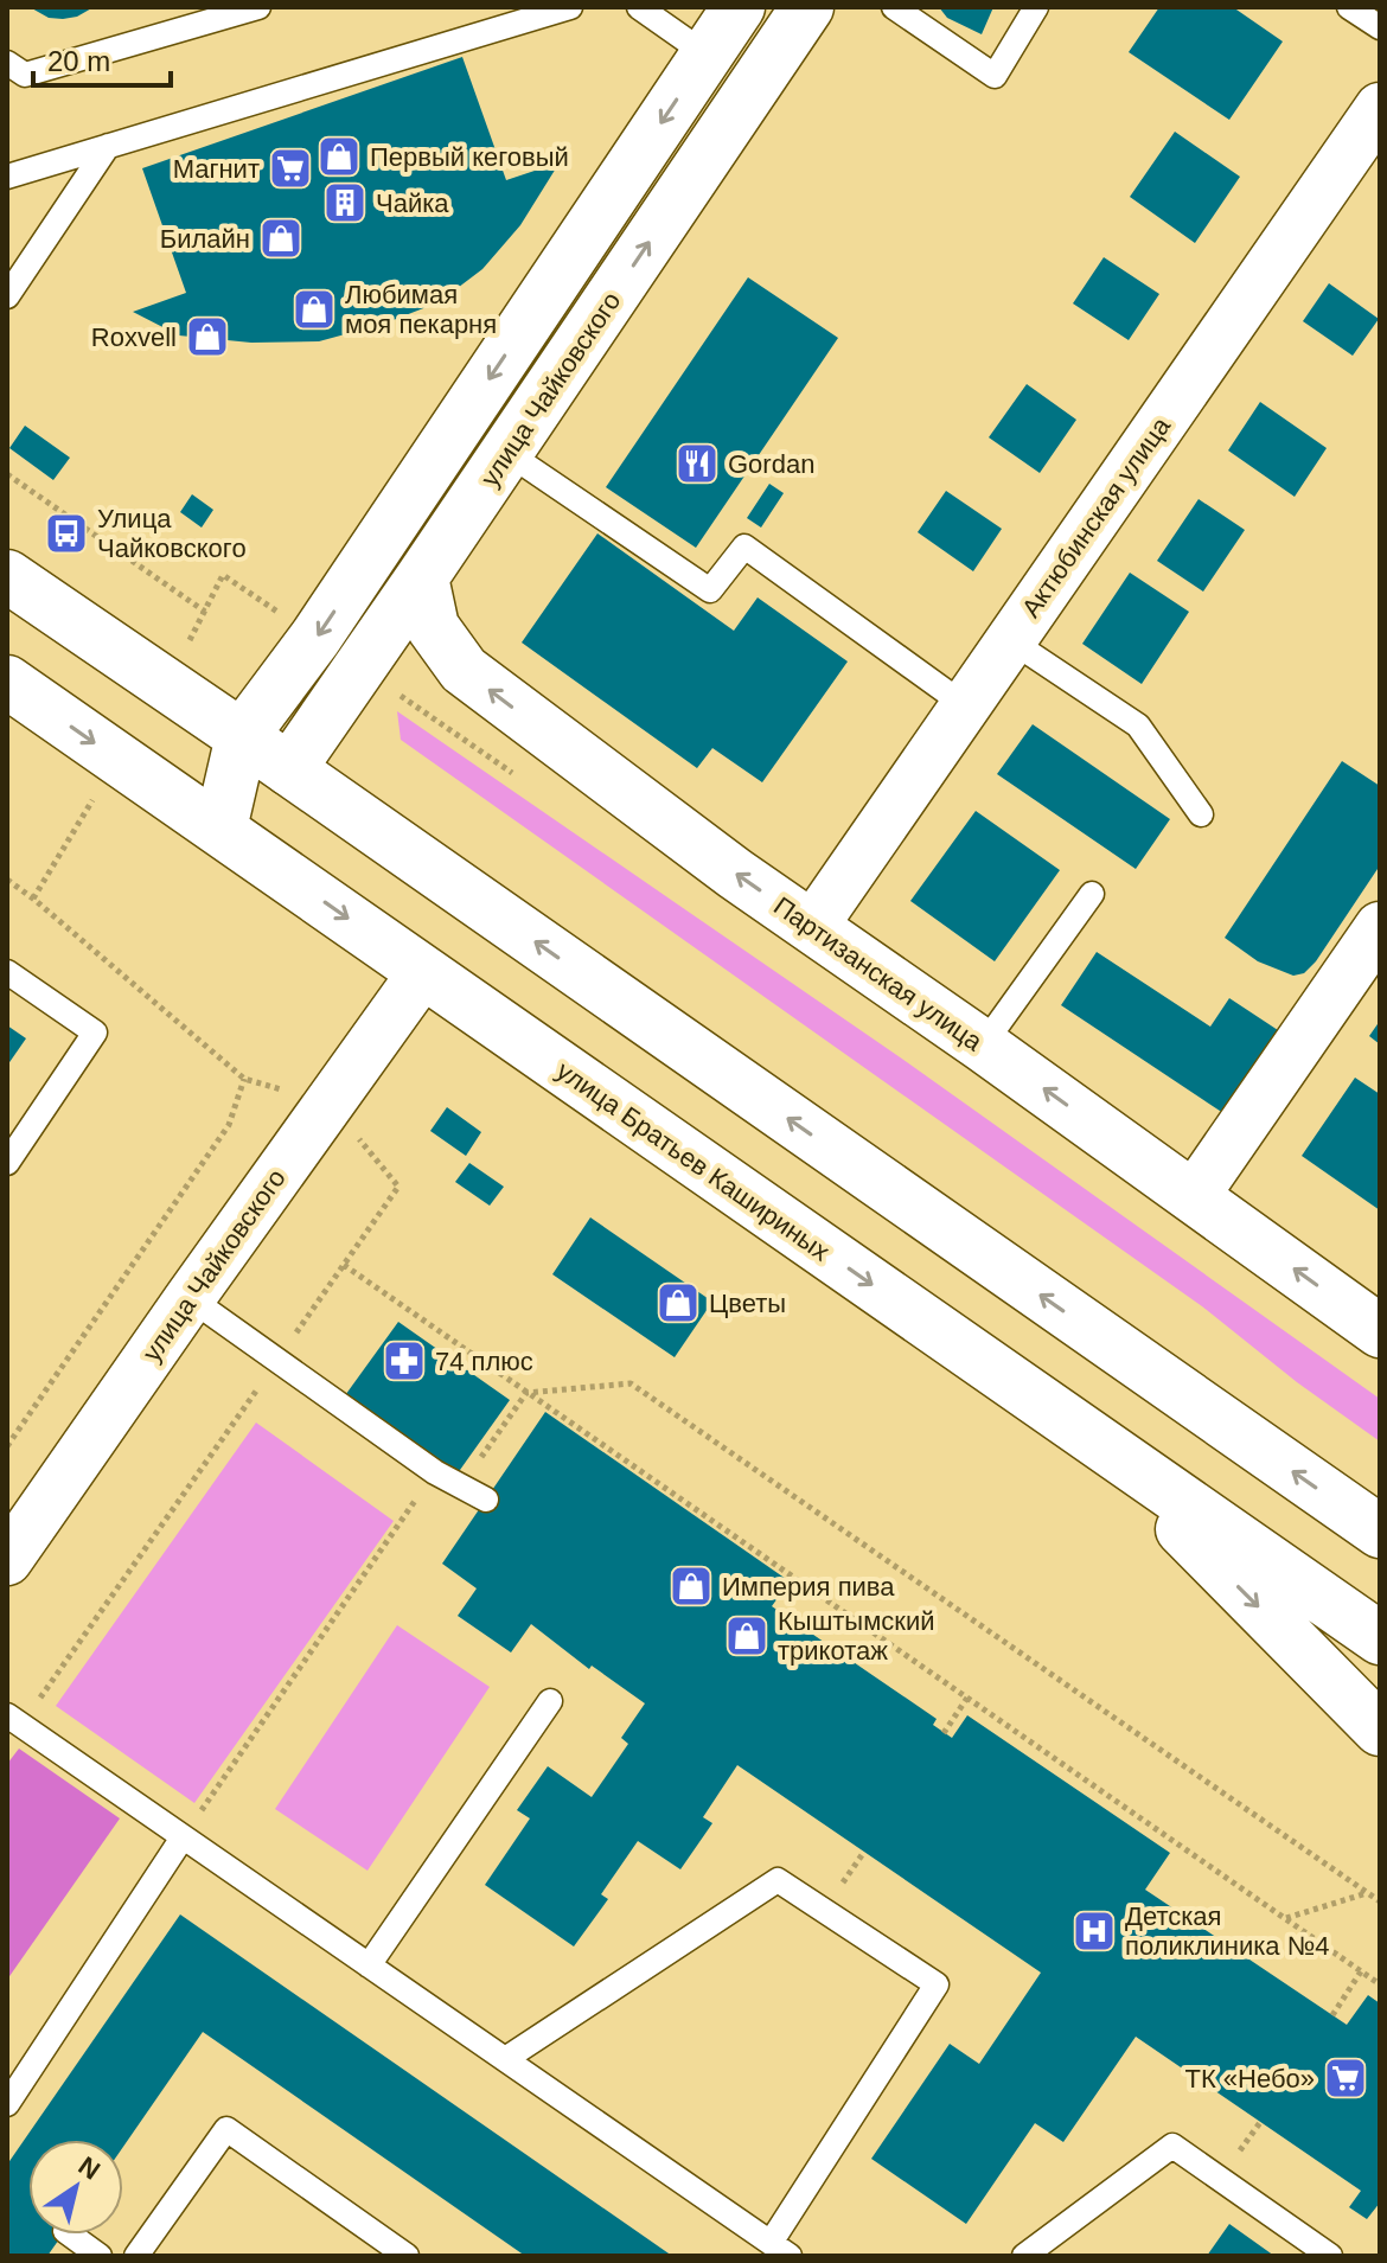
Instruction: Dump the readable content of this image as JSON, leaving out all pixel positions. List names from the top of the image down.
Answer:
{
  "streets": {
    "main road": ["улица Чайковского", "Партизанская улица", "улица Братьев Кашириных"],
    "street": ["Актюбинская улица"]
  },
  "crossings": [
    ["улица Чайковского", "Партизанская улица"],
    ["улица Чайковского", "улица Братьев Кашириных"],
    ["Актюбинская улица", "Партизанская улица"]
  ],
  "places": {
    "shop": [
      "Первый кеговый",
      "Билайн",
      "Любимая моя пекарня",
      "Roxvell",
      "Цветы",
      "Империя пива",
      "Кыштымский трикотаж"
    ],
    "supermarket": ["Магнит", "ТК «Небо»"],
    "building": ["Чайка"],
    "restaurant": ["Gordan"],
    "bus stop": ["Улица Чайковского"],
    "pharmacy": ["74 плюс"],
    "hospital": ["Детская поликлиника №4"]
  },
  "scale_bar": "20 m",
  "north": "top right"
}
